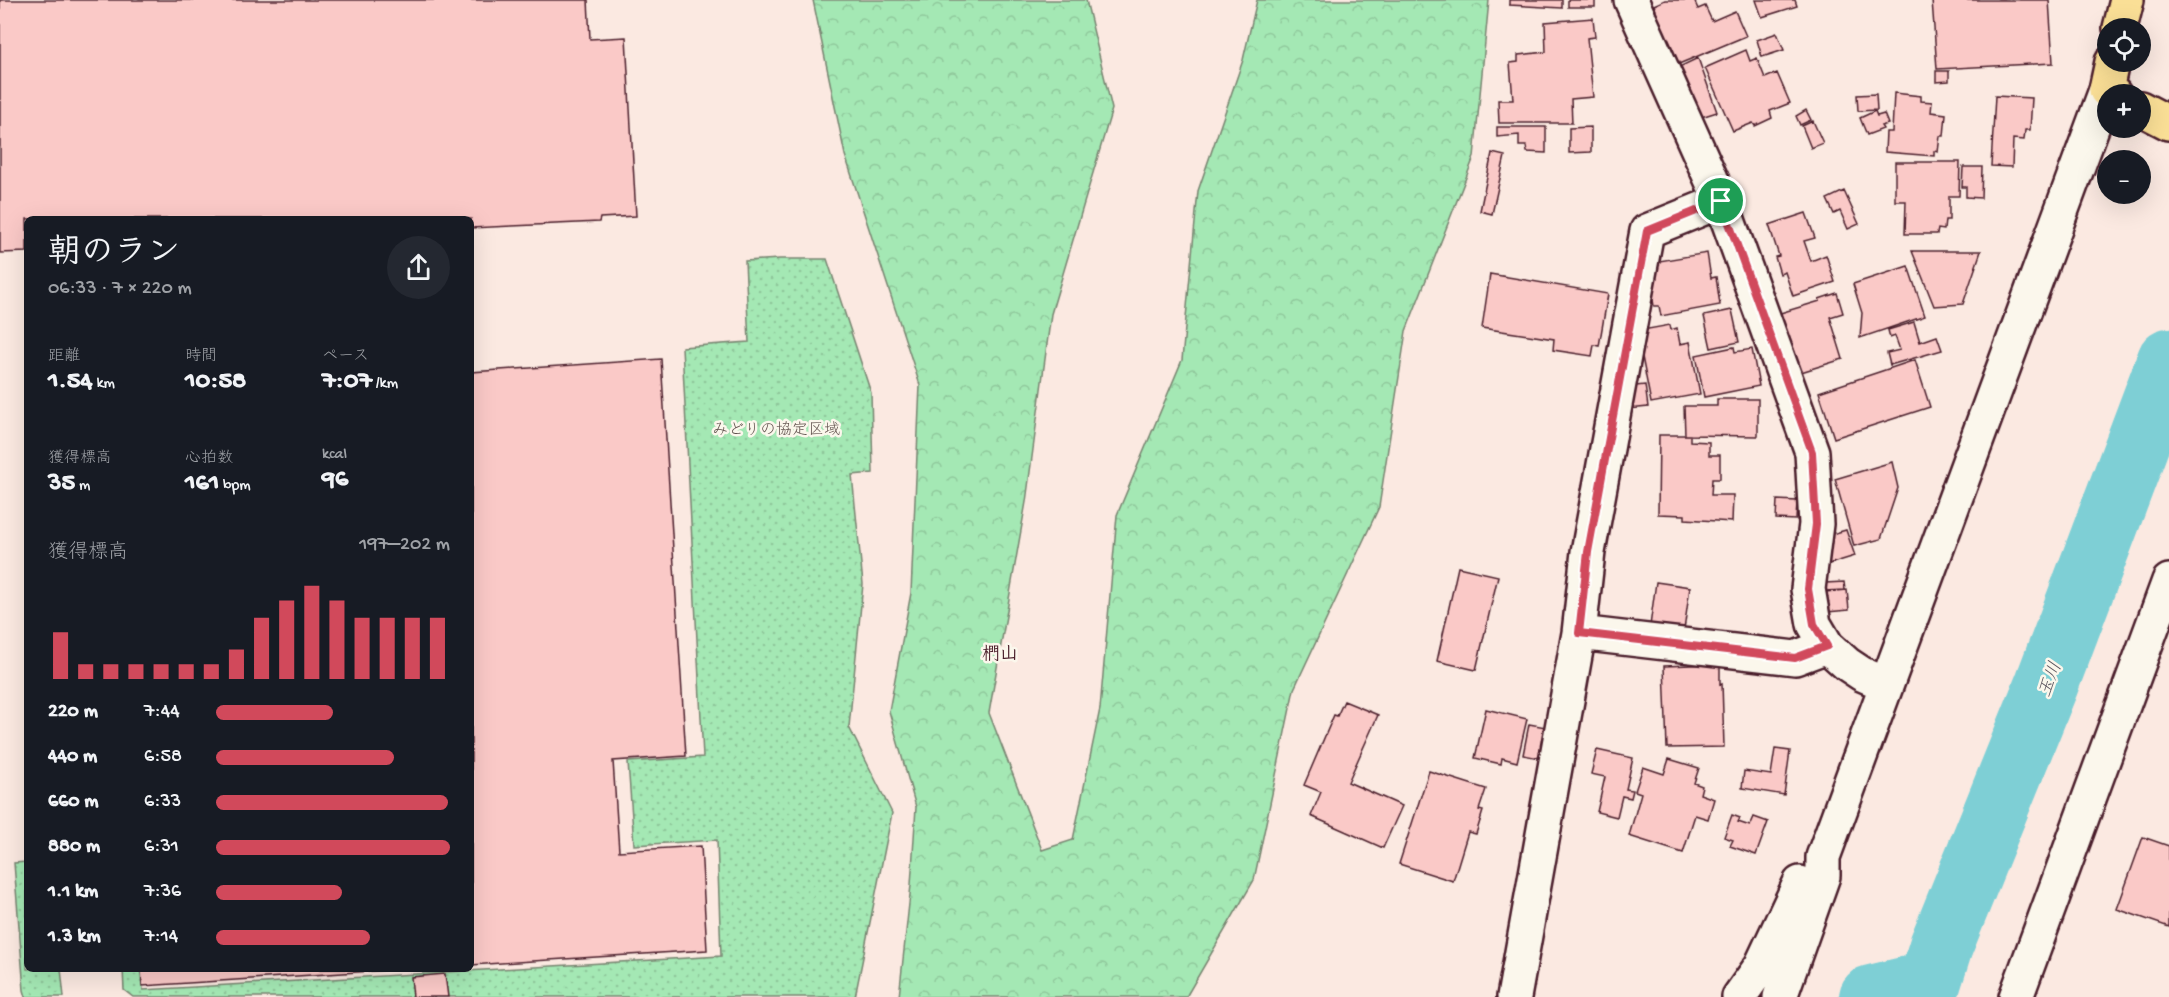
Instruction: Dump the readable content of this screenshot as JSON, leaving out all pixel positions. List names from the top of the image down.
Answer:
{
  "districts": ["椚山"],
  "water": ["玉川"],
  "parks": ["みどりの協定区域"],
  "page": {
    "map_buttons": ["+", "−"],
    "heading": ["朝のラン", "06:33 · 7 × 220 m"],
    "stats": [
      ["距離", "1.54 km"],
      ["時間", "10:58"],
      ["ペース", "7:07 /km"],
      ["獲得標高", "35 m"],
      ["心拍数", "161 bpm"],
      ["kcal", "96"]
    ],
    "chart": ["獲得標高", "197–202 m"],
    "list": [
      {
        "name": "220 m",
        "note": "7:44"
      },
      {
        "name": "440 m",
        "note": "6:58"
      },
      {
        "name": "660 m",
        "note": "6:33"
      },
      {
        "name": "880 m",
        "note": "6:31"
      },
      {
        "name": "1.1 km",
        "note": "7:36"
      },
      {
        "name": "1.3 km",
        "note": "7:14"
      }
    ]
  }
}
